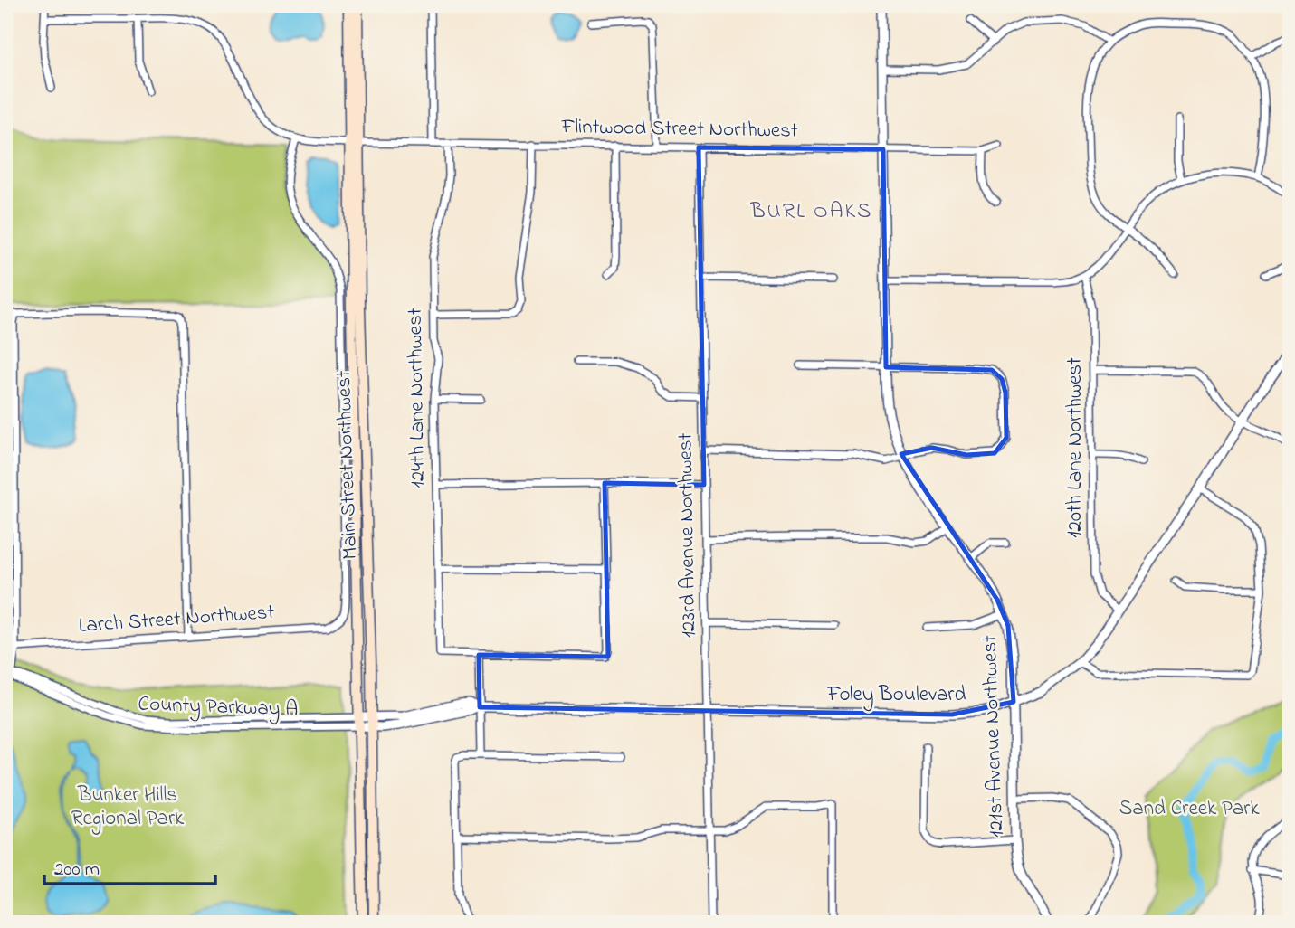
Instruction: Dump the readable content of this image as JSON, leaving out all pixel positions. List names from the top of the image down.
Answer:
{
  "streets": {
    "main road": ["Main Street Northwest"],
    "street": [
      "Flintwood Street Northwest",
      "124th Lane Northwest",
      "120th Lane Northwest",
      "123rd Avenue Northwest",
      "Larch Street Northwest",
      "Foley Boulevard",
      "County Parkway A",
      "121st Avenue Northwest"
    ]
  },
  "crossings": [
    ["Flintwood Street Northwest", "124th Lane Northwest"],
    ["Flintwood Street Northwest", "Main Street Northwest"],
    ["Flintwood Street Northwest", "123rd Avenue Northwest"],
    ["Flintwood Street Northwest", "Larch Street Northwest"],
    ["Flintwood Street Northwest", "121st Avenue Northwest"],
    ["120th Lane Northwest", "Foley Boulevard"],
    ["Main Street Northwest", "Foley Boulevard"],
    ["Main Street Northwest", "County Parkway A"],
    ["123rd Avenue Northwest", "Foley Boulevard"],
    ["Foley Boulevard", "County Parkway A"],
    ["Foley Boulevard", "121st Avenue Northwest"]
  ],
  "districts": ["BURL OAKS"],
  "parks": ["Bunker Hills Regional Park", "Sand Creek Park"],
  "scale_bar": "200 m"
}
